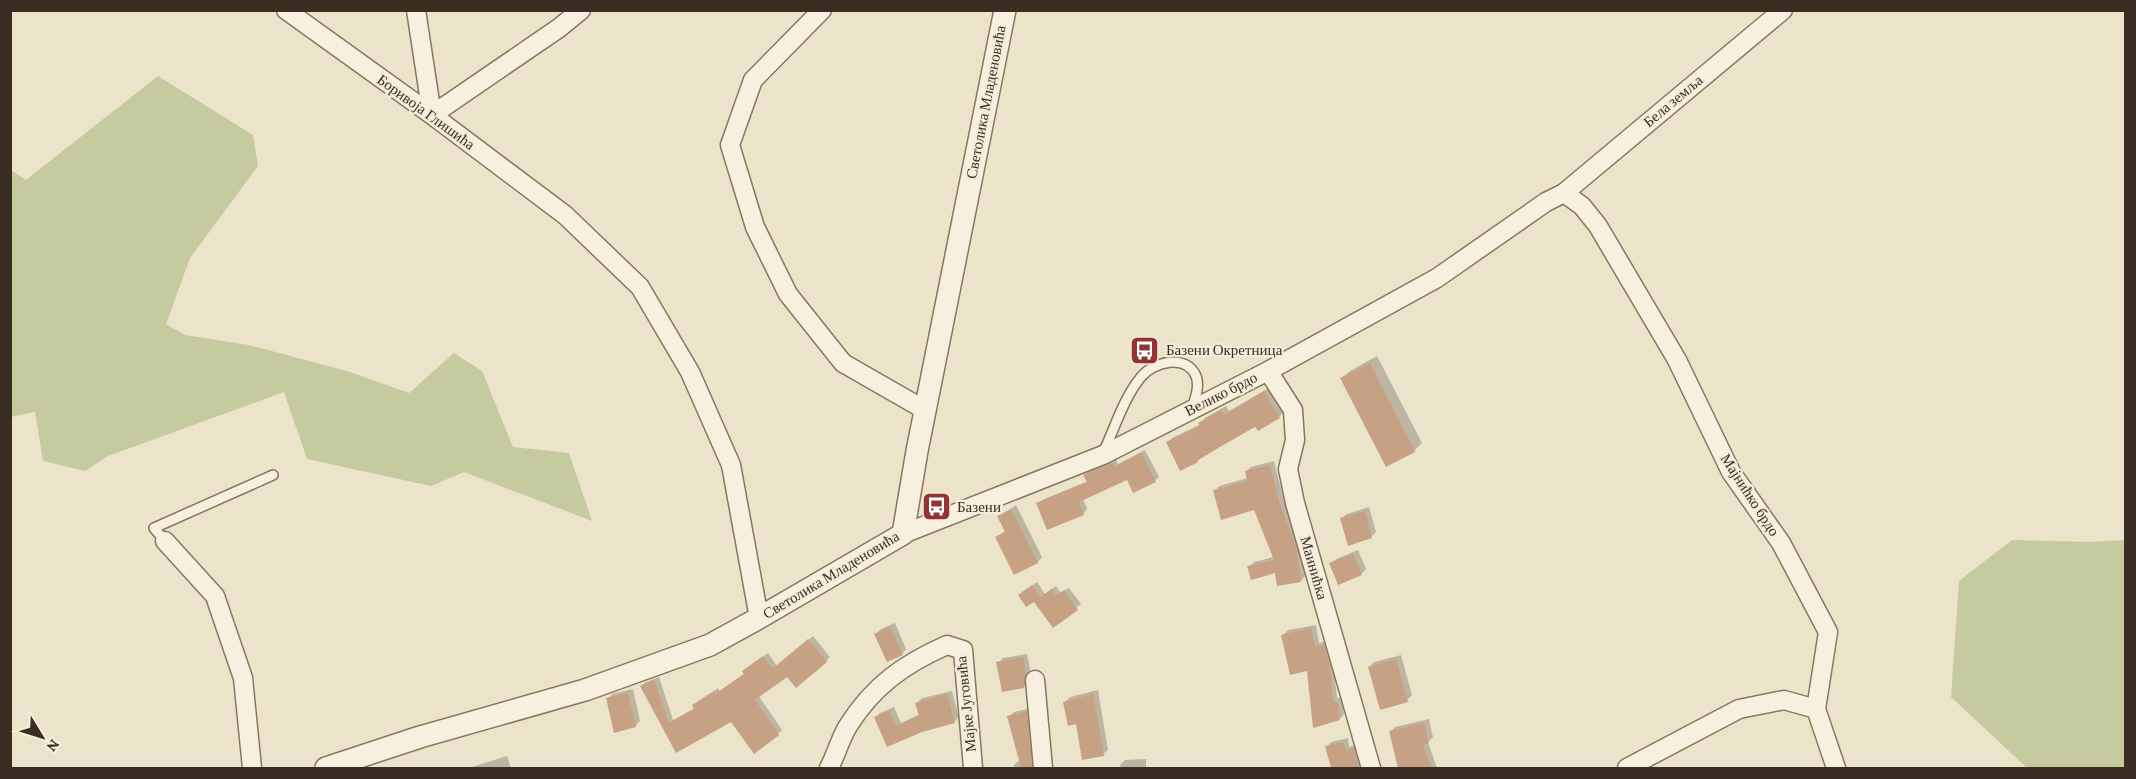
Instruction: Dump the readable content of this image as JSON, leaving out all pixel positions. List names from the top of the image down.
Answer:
{
  "streets": {
    "street": [
      "Бела земља",
      "Светолика Младеновића",
      "Боривоја Глишића",
      "Велико брдо",
      "Мајнићко брдо",
      "Маинићка",
      "Мајке Југовића"
    ]
  },
  "crossings": [
    ["Бела земља", "Велико брдо"],
    ["Бела земља", "Мајнићко брдо"],
    ["Светолика Младеновића", "Боривоја Глишића"],
    ["Светолика Младеновића", "Велико брдо"],
    ["Велико брдо", "Мајнићко брдо"],
    ["Велико брдо", "Маинићка"]
  ],
  "places": {
    "bus stop": ["Базени Окретница", "Базени"]
  },
  "north": "bottom right"
}
